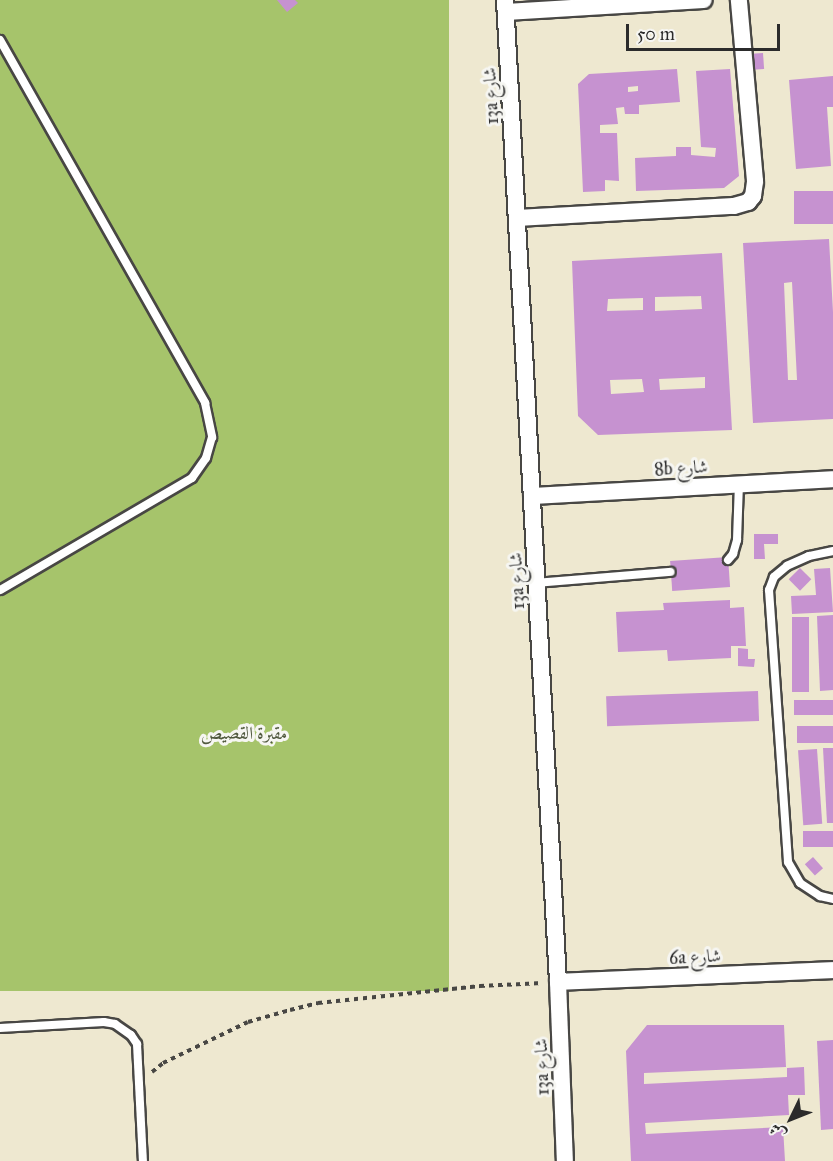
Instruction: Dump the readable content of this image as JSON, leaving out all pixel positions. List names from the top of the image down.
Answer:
{
  "streets": {
    "street": ["13a شارع", "8b شارع", "6a شارع"]
  },
  "crossings": [
    ["13a شارع", "8b شارع"],
    ["13a شارع", "6a شارع"]
  ],
  "parks": ["مقبرة القصيص"],
  "scale_bar": "50 m",
  "north": "bottom left"
}
